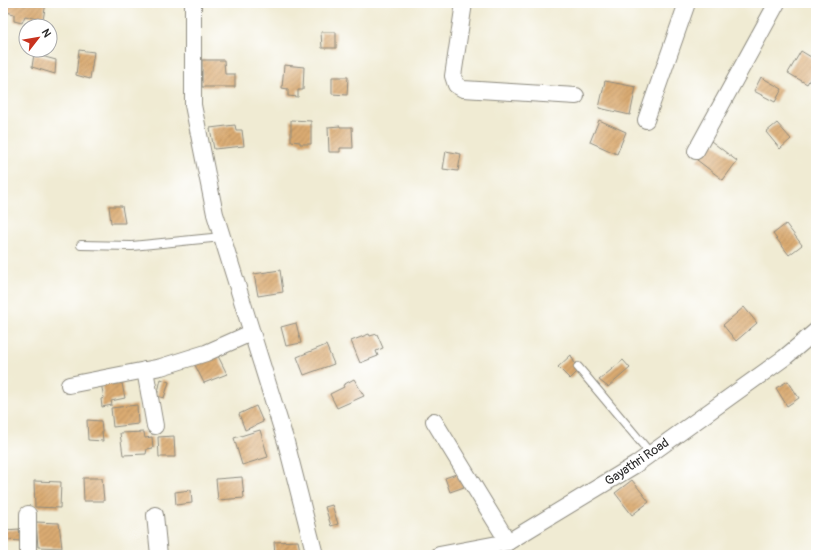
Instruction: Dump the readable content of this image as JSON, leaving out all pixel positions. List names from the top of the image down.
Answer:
{
  "streets": {
    "street": ["Gayathri Road"]
  },
  "north": "top right"
}
